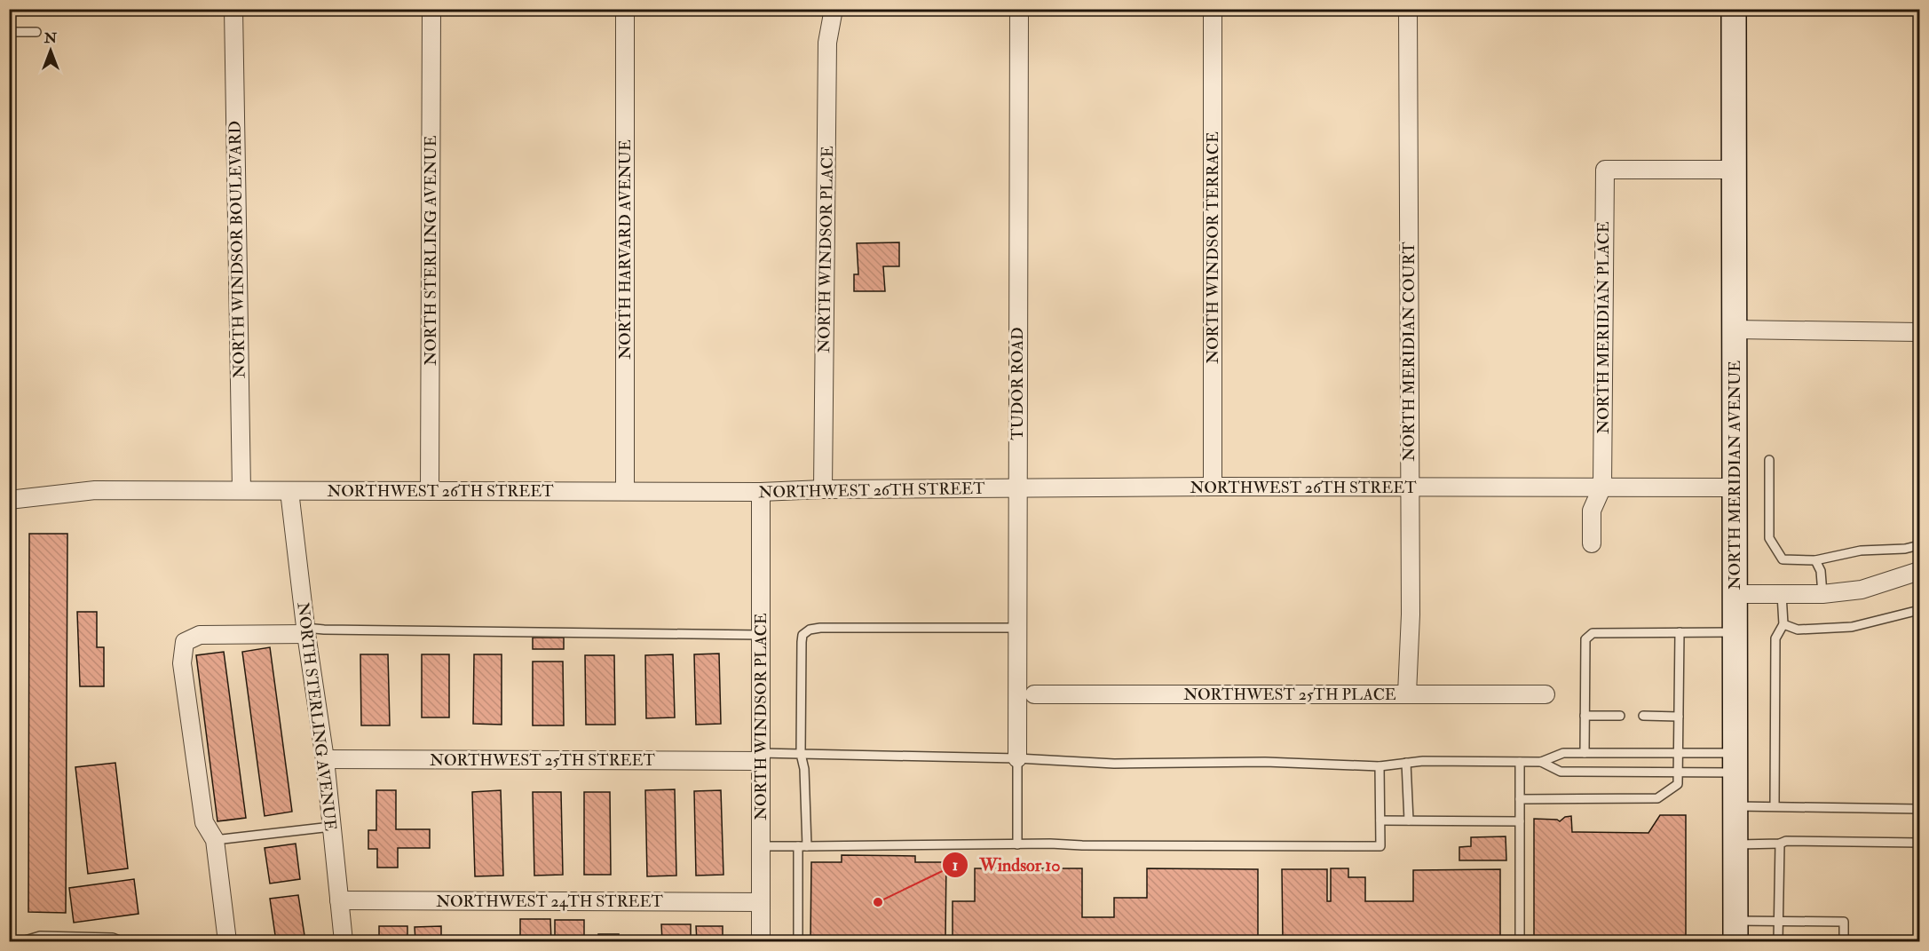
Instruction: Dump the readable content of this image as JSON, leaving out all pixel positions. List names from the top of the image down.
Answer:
{
  "streets": {
    "main road": ["NORTH MERIDIAN AVENUE"],
    "street": [
      "NORTH WINDSOR TERRACE",
      "NORTH WINDSOR BOULEVARD",
      "NORTH HARVARD AVENUE",
      "NORTH WINDSOR PLACE",
      "NORTH STERLING AVENUE",
      "NORTH MERIDIAN PLACE",
      "NORTH MERIDIAN COURT",
      "TUDOR ROAD",
      "NORTHWEST 26TH STREET",
      "NORTHWEST 25TH PLACE",
      "NORTHWEST 25TH STREET",
      "NORTHWEST 24TH STREET"
    ]
  },
  "crossings": [
    ["NORTH WINDSOR TERRACE", "NORTHWEST 26TH STREET"],
    ["NORTH WINDSOR BOULEVARD", "NORTHWEST 26TH STREET"],
    ["NORTH HARVARD AVENUE", "NORTHWEST 26TH STREET"],
    ["NORTH WINDSOR PLACE", "NORTHWEST 26TH STREET"],
    ["NORTH WINDSOR PLACE", "NORTHWEST 25TH STREET"],
    ["NORTH WINDSOR PLACE", "NORTHWEST 24TH STREET"],
    ["NORTH STERLING AVENUE", "NORTHWEST 26TH STREET"],
    ["NORTH STERLING AVENUE", "NORTHWEST 25TH STREET"],
    ["NORTH STERLING AVENUE", "NORTHWEST 24TH STREET"],
    ["NORTH MERIDIAN PLACE", "NORTH MERIDIAN AVENUE"],
    ["NORTH MERIDIAN PLACE", "NORTHWEST 26TH STREET"],
    ["NORTH MERIDIAN COURT", "NORTHWEST 26TH STREET"],
    ["NORTH MERIDIAN COURT", "NORTHWEST 25TH PLACE"],
    ["TUDOR ROAD", "NORTHWEST 26TH STREET"],
    ["NORTH MERIDIAN AVENUE", "NORTHWEST 26TH STREET"]
  ],
  "places": ["Windsor 10"],
  "north": "top"
}
